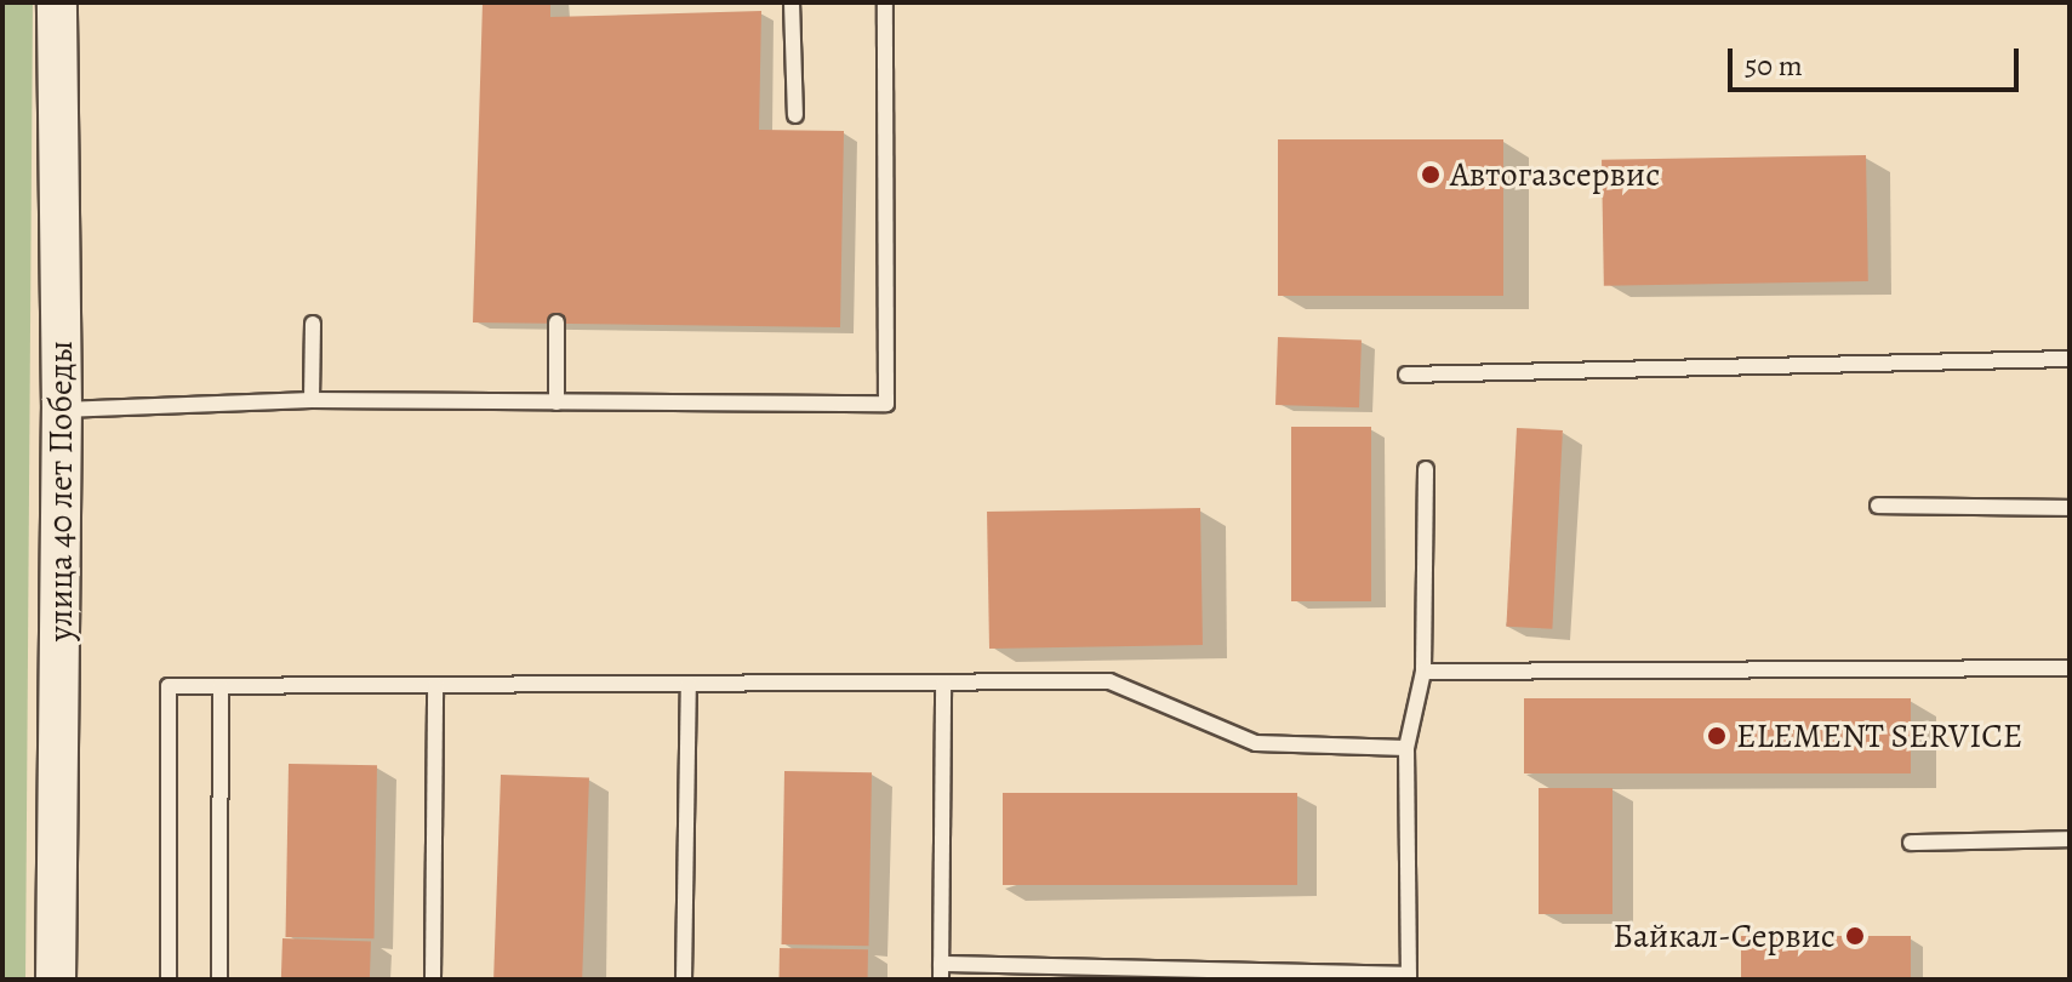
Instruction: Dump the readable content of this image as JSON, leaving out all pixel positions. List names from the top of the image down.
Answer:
{
  "streets": {
    "street": ["улица 40 лет Победы"]
  },
  "places": ["Автогазсервис", "ELEMENT SERVICE", "Байкал-Сервис"],
  "scale_bar": "50 m"
}
